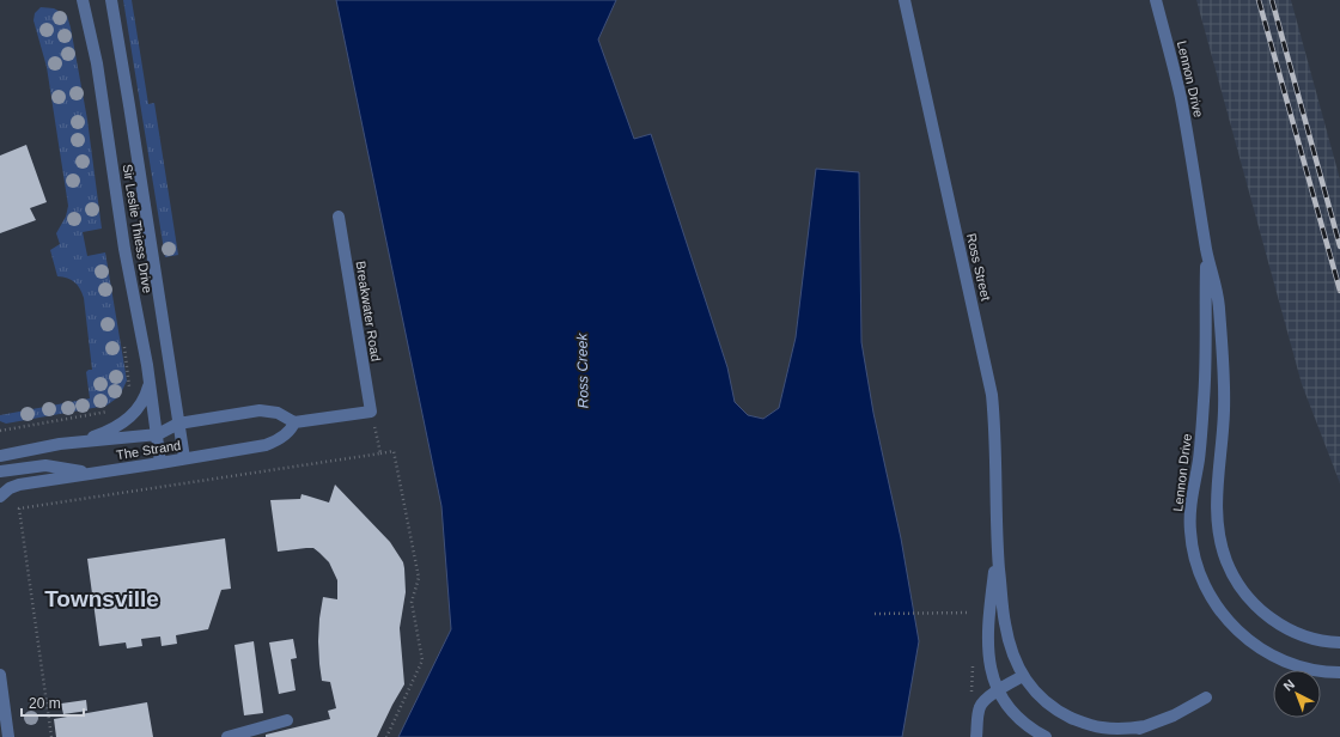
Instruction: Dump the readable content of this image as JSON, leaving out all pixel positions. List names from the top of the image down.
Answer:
{
  "streets": {
    "street": [
      "Lennon Drive",
      "Sir Leslie Thiess Drive",
      "Ross Street",
      "Breakwater Road",
      "The Strand"
    ]
  },
  "crossings": [
    ["Sir Leslie Thiess Drive", "The Strand"]
  ],
  "districts": ["Townsville"],
  "water": ["Ross Creek"],
  "scale_bar": "20 m",
  "north": "top left"
}
